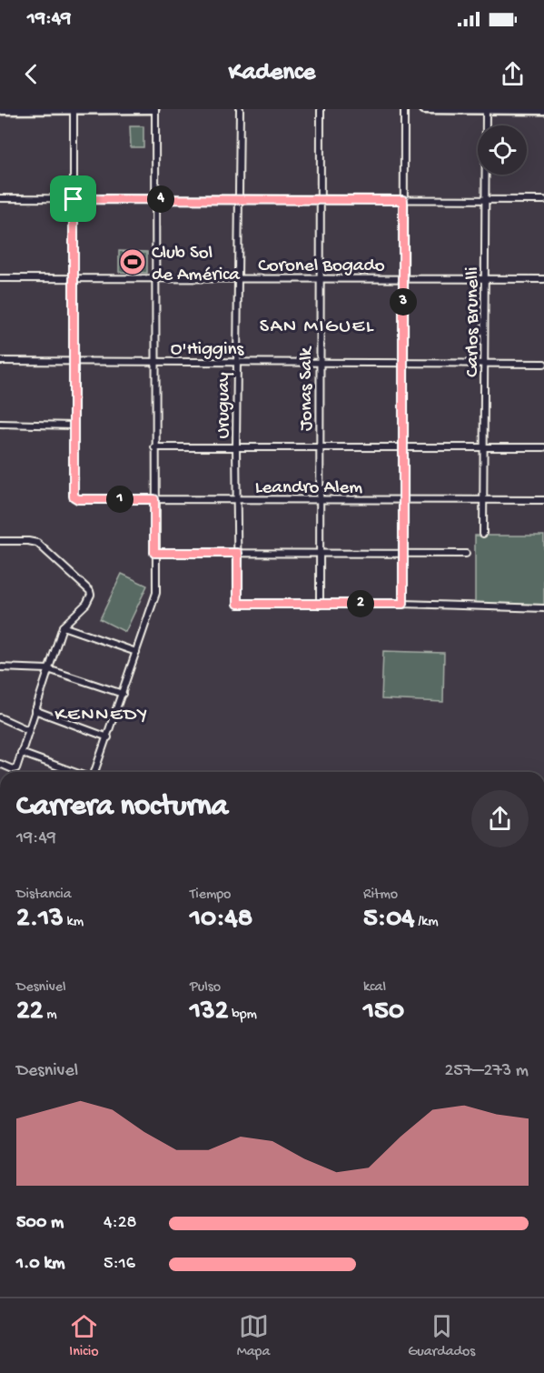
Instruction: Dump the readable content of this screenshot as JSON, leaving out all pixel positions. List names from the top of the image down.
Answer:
{
  "streets": {
    "street": [
      "Coronel Bogado",
      "Carlos Brunelli",
      "O'Higgins",
      "Jonas Salk",
      "Uruguay",
      "Leandro Alem"
    ]
  },
  "crossings": [
    ["Coronel Bogado", "Carlos Brunelli"],
    ["Coronel Bogado", "Jonas Salk"],
    ["Coronel Bogado", "Uruguay"],
    ["Carlos Brunelli", "O'Higgins"],
    ["Carlos Brunelli", "Leandro Alem"],
    ["O'Higgins", "Jonas Salk"],
    ["O'Higgins", "Uruguay"],
    ["Jonas Salk", "Uruguay"],
    ["Jonas Salk", "Leandro Alem"],
    ["Uruguay", "Leandro Alem"]
  ],
  "districts": ["SAN MIGUEL", "KENNEDY"],
  "places": {
    "sports": ["Club Sol de América"]
  },
  "page": {
    "status": "19:49",
    "header": "Kadence",
    "pins": [
      "4",
      "3",
      "1",
      "2"
    ],
    "heading": ["Carrera nocturna", "19:49"],
    "stats": [
      ["Distancia", "2.13 km"],
      ["Tiempo", "10:48"],
      ["Ritmo", "5:04 /km"],
      ["Desnivel", "22 m"],
      ["Pulso", "132 bpm"],
      ["kcal", "150"]
    ],
    "chart": ["Desnivel", "257–273 m"],
    "list": [
      {
        "name": "500 m",
        "note": "4:28"
      },
      {
        "name": "1.0 km",
        "note": "5:16"
      }
    ],
    "tabs": ["Inicio", "Mapa", "Guardados"]
  }
}
